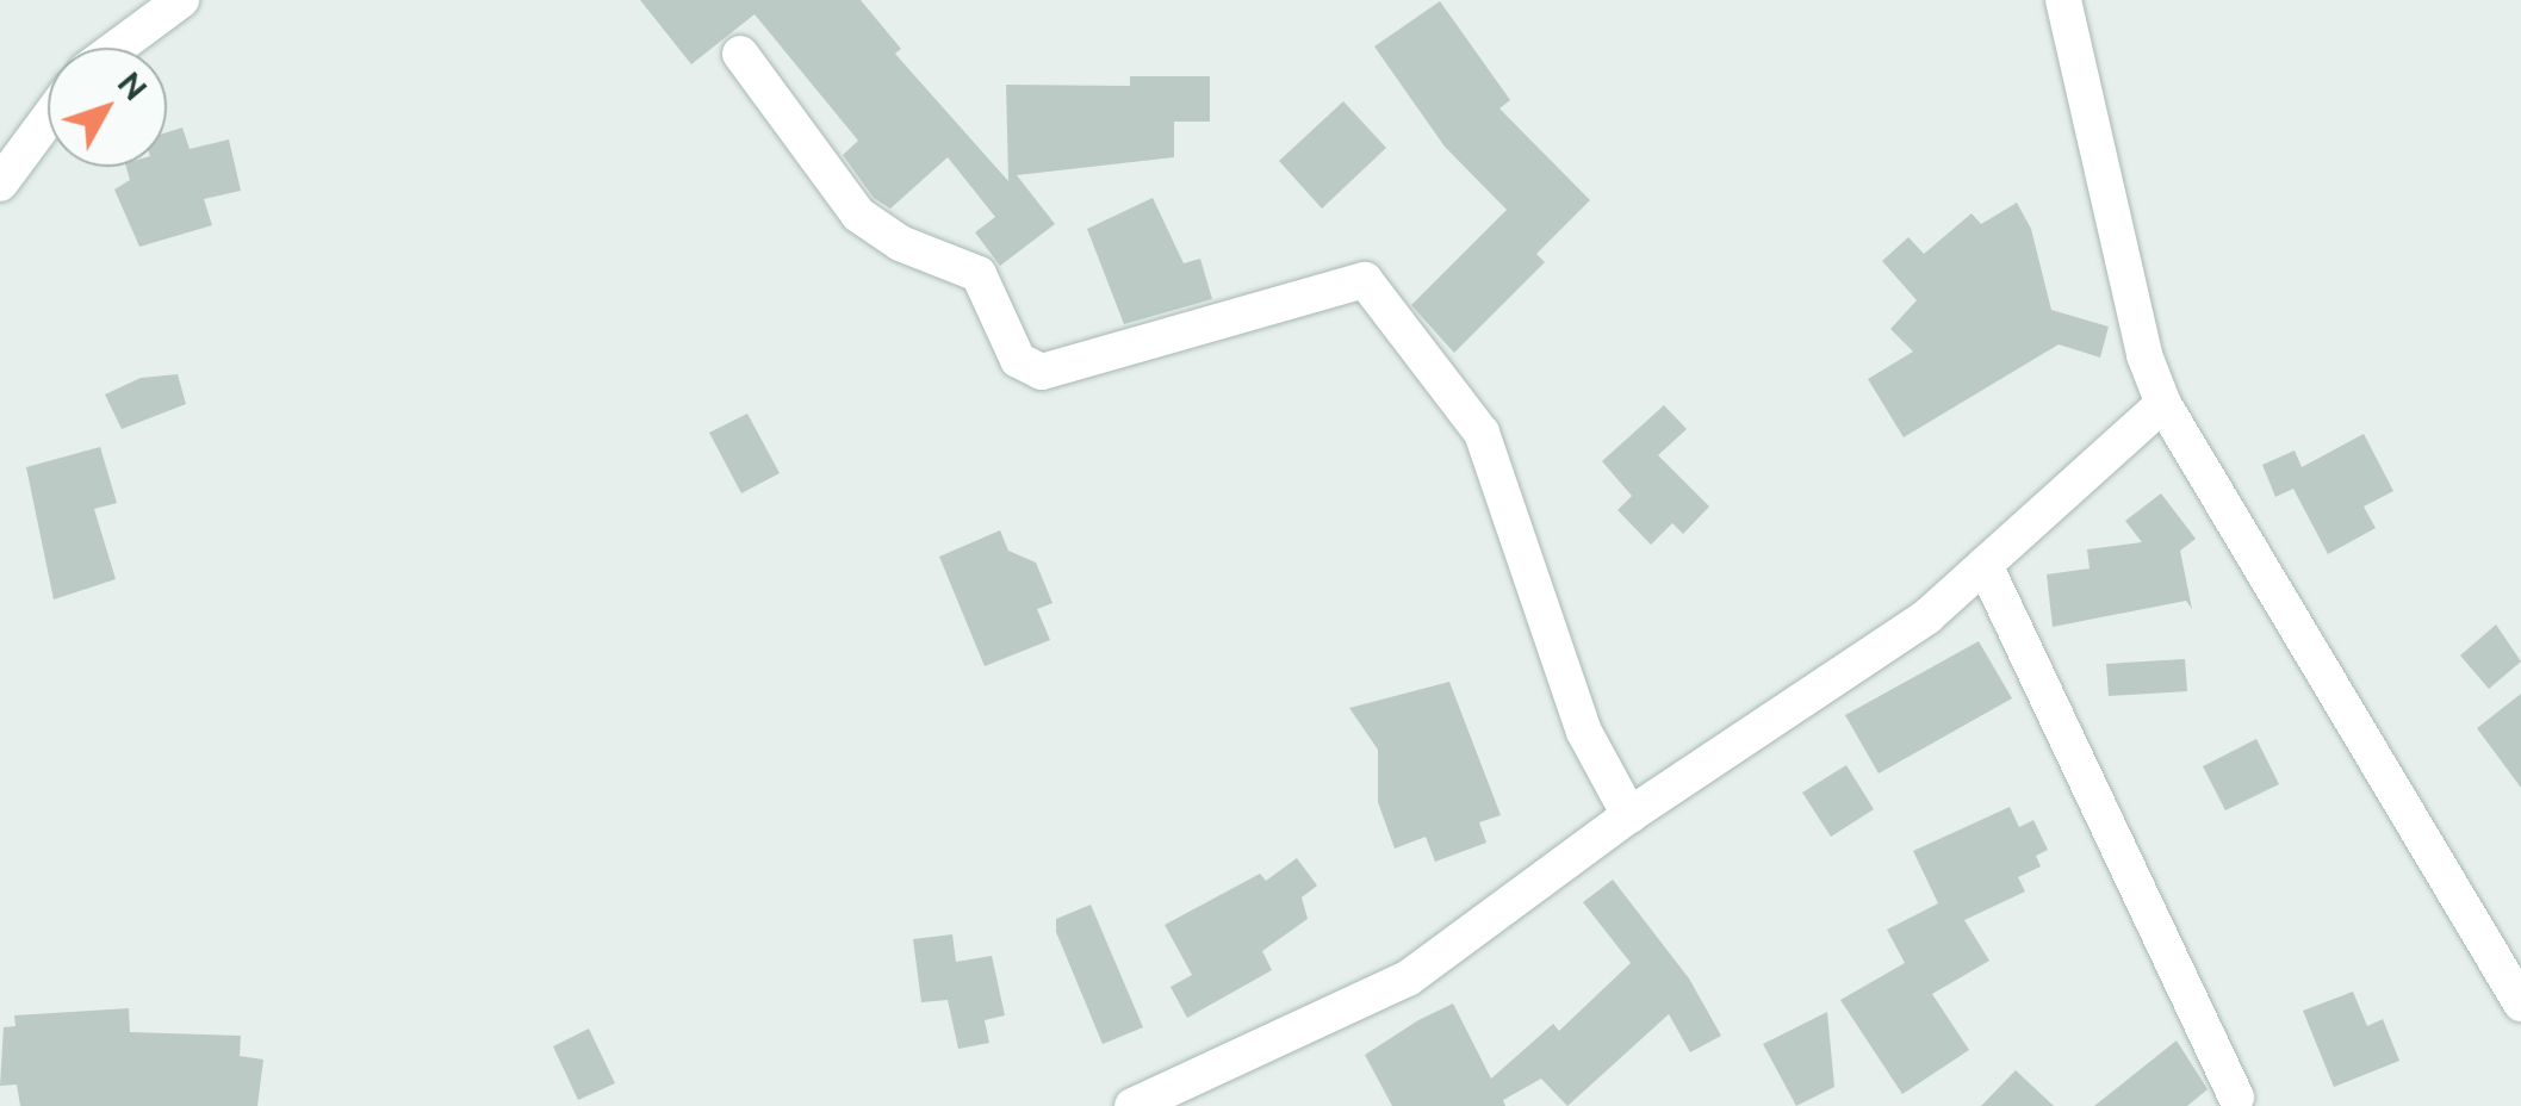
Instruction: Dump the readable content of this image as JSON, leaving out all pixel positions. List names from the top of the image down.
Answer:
{
  "north": "top right"
}
